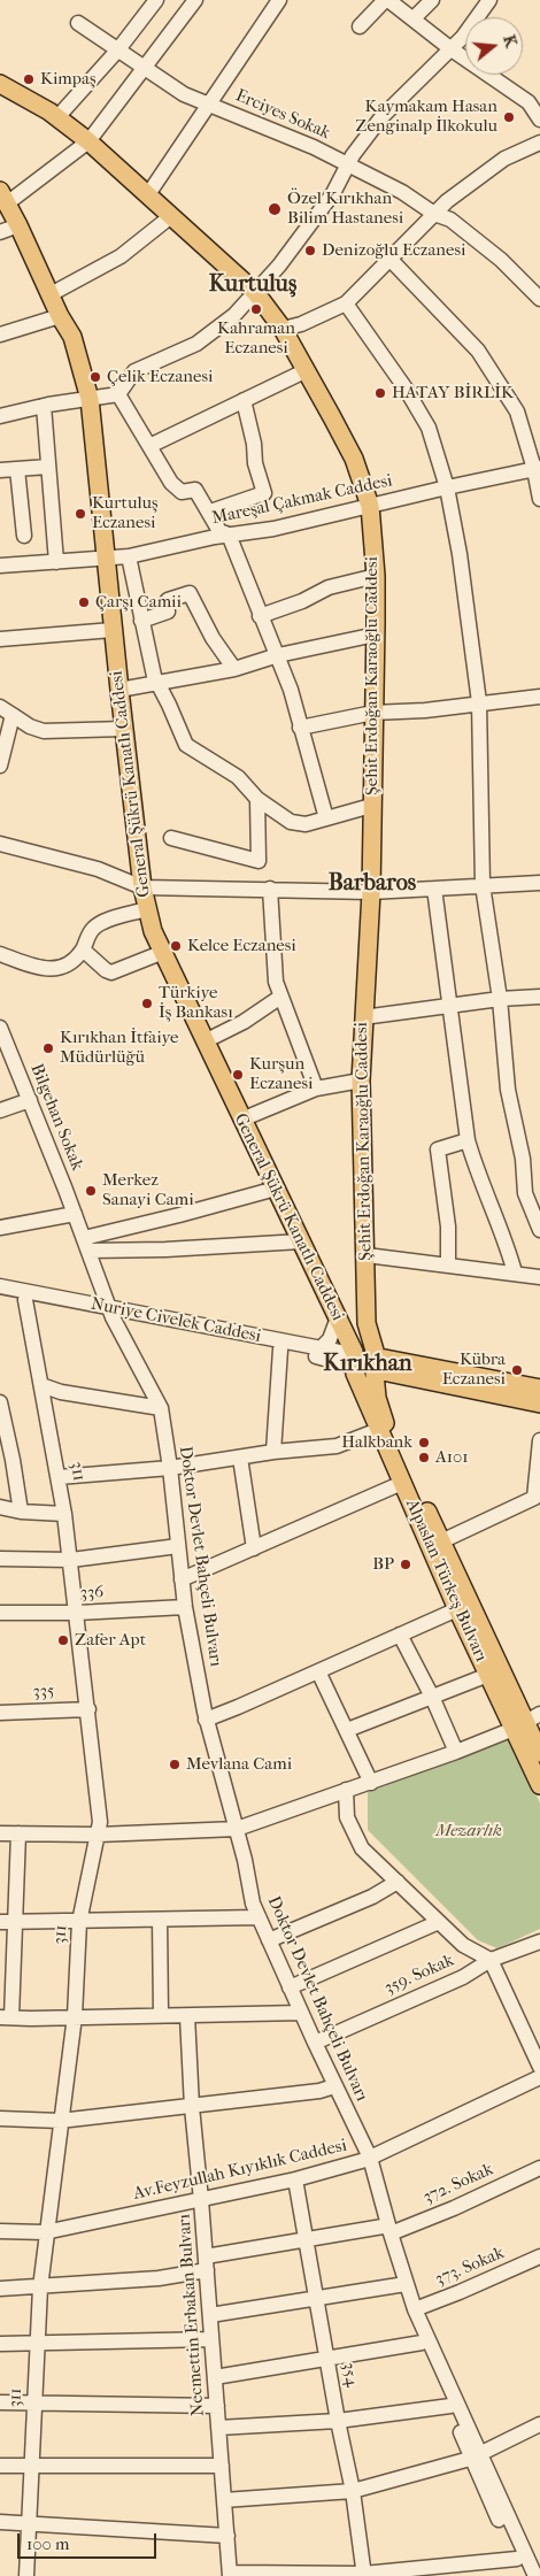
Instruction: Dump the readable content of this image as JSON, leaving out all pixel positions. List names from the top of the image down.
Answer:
{
  "streets": {
    "main road": [
      "Şehit Erdoğan Karaoğlu Caddesi",
      "General Şükrü Kanatlı Caddesi",
      "Nuriye Civelek Caddesi",
      "Alpaslan Türkeş Bulvarı"
    ],
    "street": [
      "Erciyes Sokak",
      "Mareşal Çakmak Caddesi",
      "Bilgehan Sokak",
      "311",
      "Doktor Devlet Bahçeli Bulvarı",
      "336",
      "335",
      "359. Sokak",
      "Av.Feyzullah Kıyıklık Caddesi",
      "372. Sokak",
      "373. Sokak",
      "Necmettin Erbakan Bulvarı",
      "354"
    ]
  },
  "crossings": [
    ["Mareşal Çakmak Caddesi", "Şehit Erdoğan Karaoğlu Caddesi"],
    ["Mareşal Çakmak Caddesi", "General Şükrü Kanatlı Caddesi"],
    ["Şehit Erdoğan Karaoğlu Caddesi", "Nuriye Civelek Caddesi"],
    ["Şehit Erdoğan Karaoğlu Caddesi", "Alpaslan Türkeş Bulvarı"],
    ["General Şükrü Kanatlı Caddesi", "Nuriye Civelek Caddesi"],
    ["General Şükrü Kanatlı Caddesi", "Alpaslan Türkeş Bulvarı"],
    ["Bilgehan Sokak", "Nuriye Civelek Caddesi"],
    ["Bilgehan Sokak", "Doktor Devlet Bahçeli Bulvarı"],
    ["Nuriye Civelek Caddesi", "311"],
    ["Nuriye Civelek Caddesi", "Doktor Devlet Bahçeli Bulvarı"],
    ["Nuriye Civelek Caddesi", "Alpaslan Türkeş Bulvarı"],
    ["311", "336"],
    ["311", "335"],
    ["311", "Av.Feyzullah Kıyıklık Caddesi"],
    ["311", "372. Sokak"],
    ["Doktor Devlet Bahçeli Bulvarı", "336"],
    ["Doktor Devlet Bahçeli Bulvarı", "359. Sokak"],
    ["Doktor Devlet Bahçeli Bulvarı", "Av.Feyzullah Kıyıklık Caddesi"],
    ["Doktor Devlet Bahçeli Bulvarı", "372. Sokak"],
    ["Doktor Devlet Bahçeli Bulvarı", "373. Sokak"],
    ["Av.Feyzullah Kıyıklık Caddesi", "Necmettin Erbakan Bulvarı"],
    ["Av.Feyzullah Kıyıklık Caddesi", "354"],
    ["372. Sokak", "Necmettin Erbakan Bulvarı"],
    ["372. Sokak", "354"]
  ],
  "districts": ["Kurtuluş", "Barbaros", "Kırıkhan"],
  "parks": ["Mezarlık"],
  "places": [
    "Kimpaş",
    "Kaymakam Hasan Zenginalp İlkokulu",
    "Özel Kırıkhan Bilim Hastanesi",
    "Denizoğlu Eczanesi",
    "Kahraman Eczanesi",
    "Çelik Eczanesi",
    "HATAY BİRLİK",
    "Kurtuluş Eczanesi",
    "Çarşı Camii",
    "Kelce Eczanesi",
    "Türkiye İş Bankası",
    "Kırıkhan İtfaiye Müdürlüğü",
    "Kurşun Eczanesi",
    "Merkez Sanayi Cami",
    "Kübra Eczanesi",
    "Halkbank",
    "A101",
    "BP",
    "Zafer Apt",
    "Mevlana Cami"
  ],
  "scale_bar": "100 m",
  "north": "right"
}
